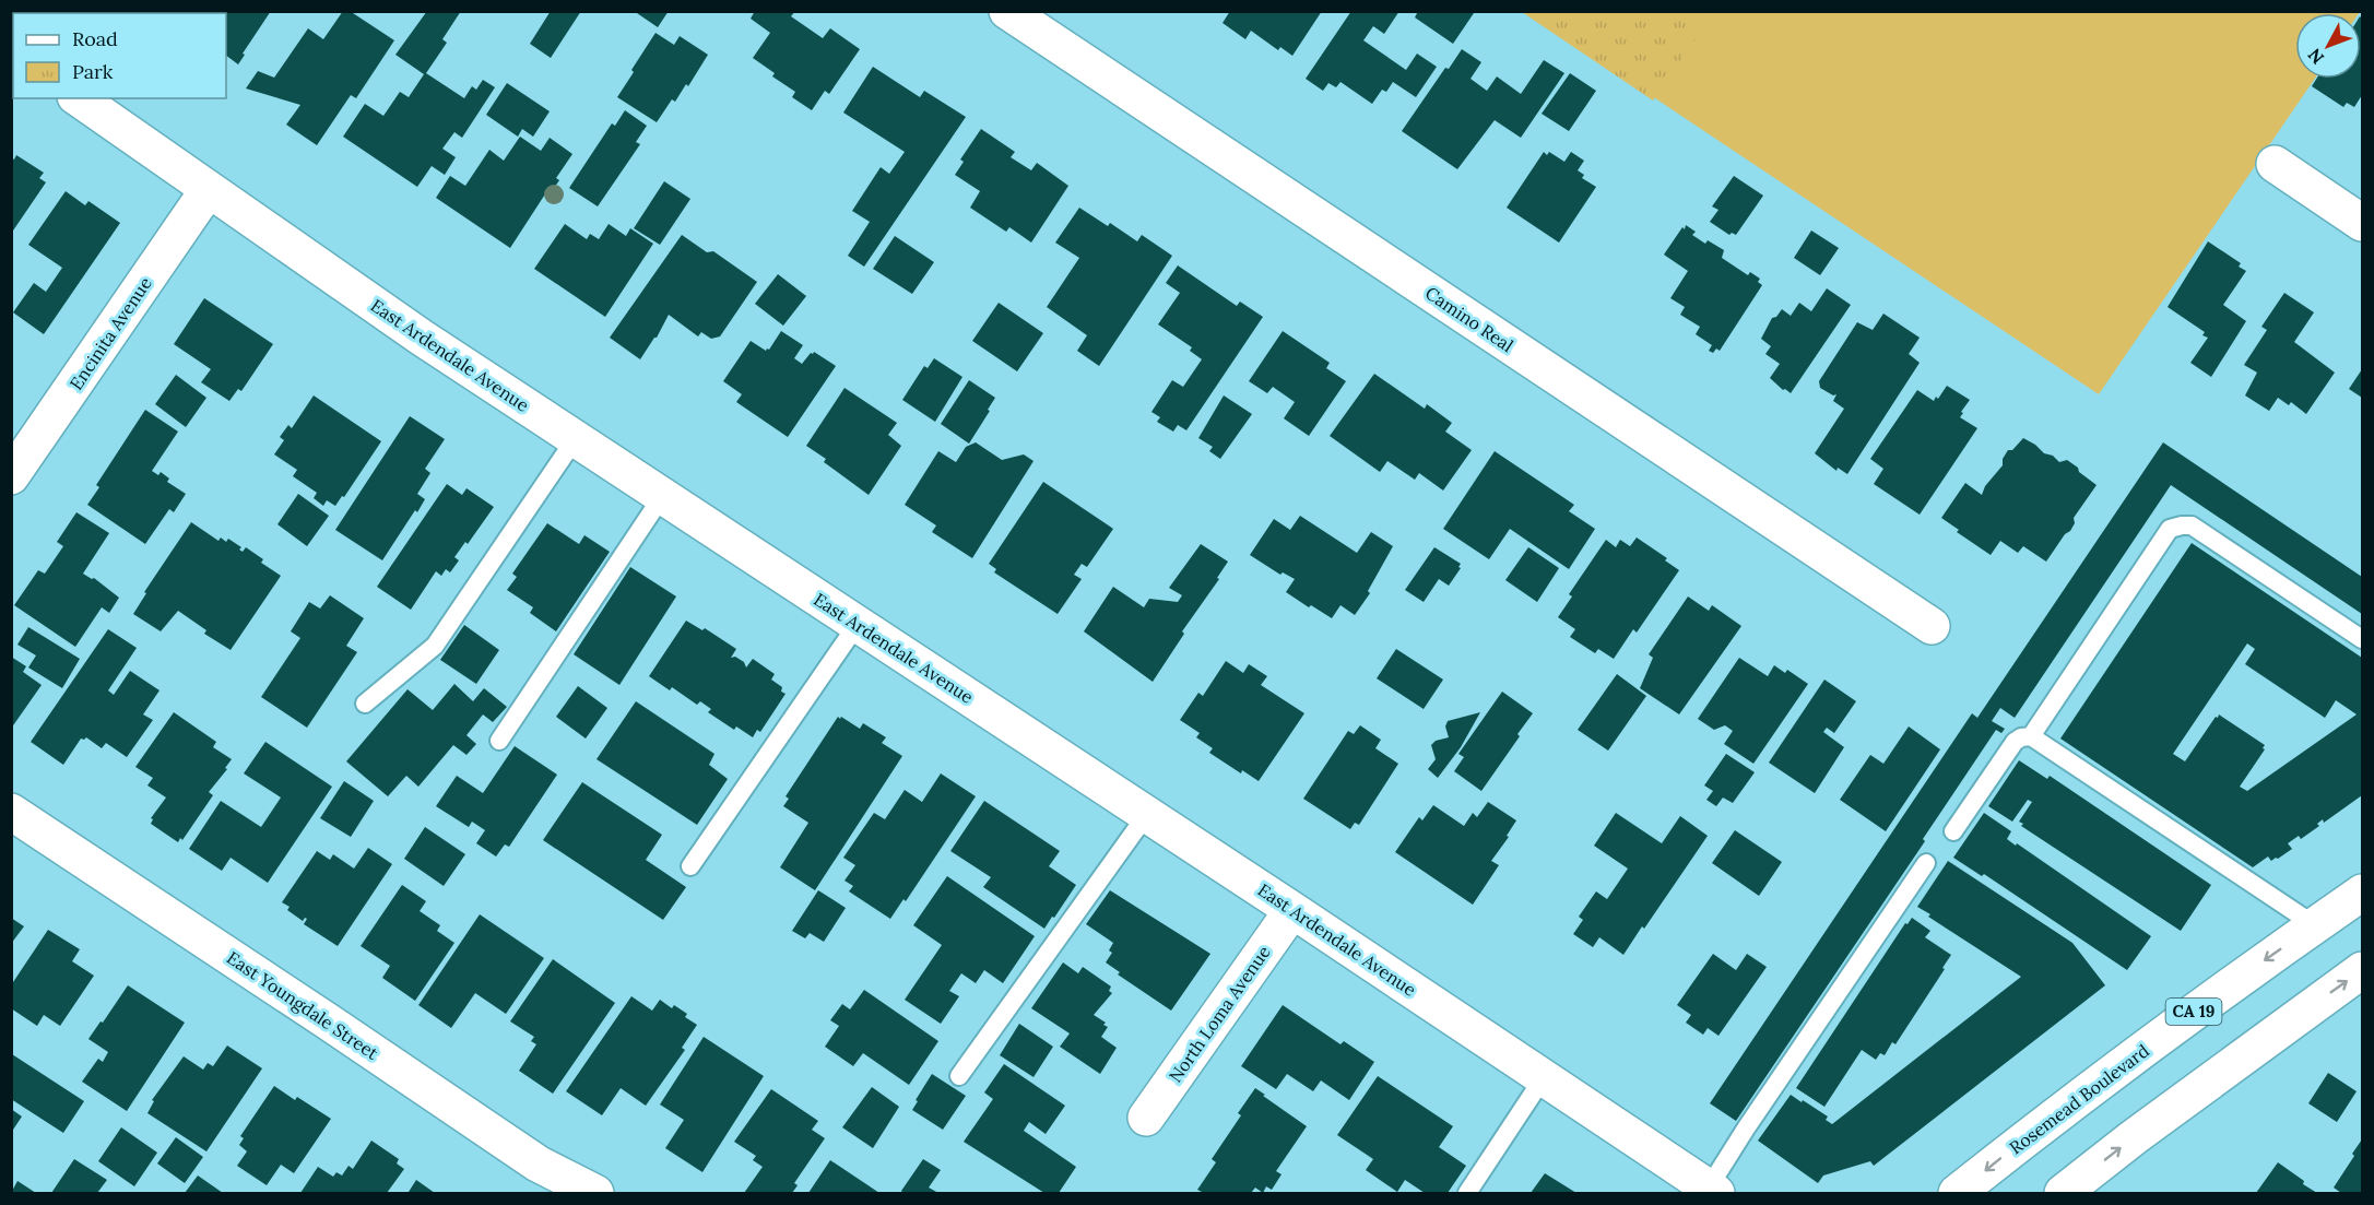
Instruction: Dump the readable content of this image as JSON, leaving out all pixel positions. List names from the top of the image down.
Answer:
{
  "streets": {
    "street": [
      "Camino Real",
      "Encinita Avenue",
      "East Ardendale Avenue",
      "East Youngdale Street",
      "CA 19",
      "North Loma Avenue",
      "Rosemead Boulevard"
    ]
  },
  "crossings": [
    ["Encinita Avenue", "East Ardendale Avenue"],
    ["East Ardendale Avenue", "North Loma Avenue"]
  ],
  "legend": ["Road", "Park"],
  "north": "bottom left"
}
